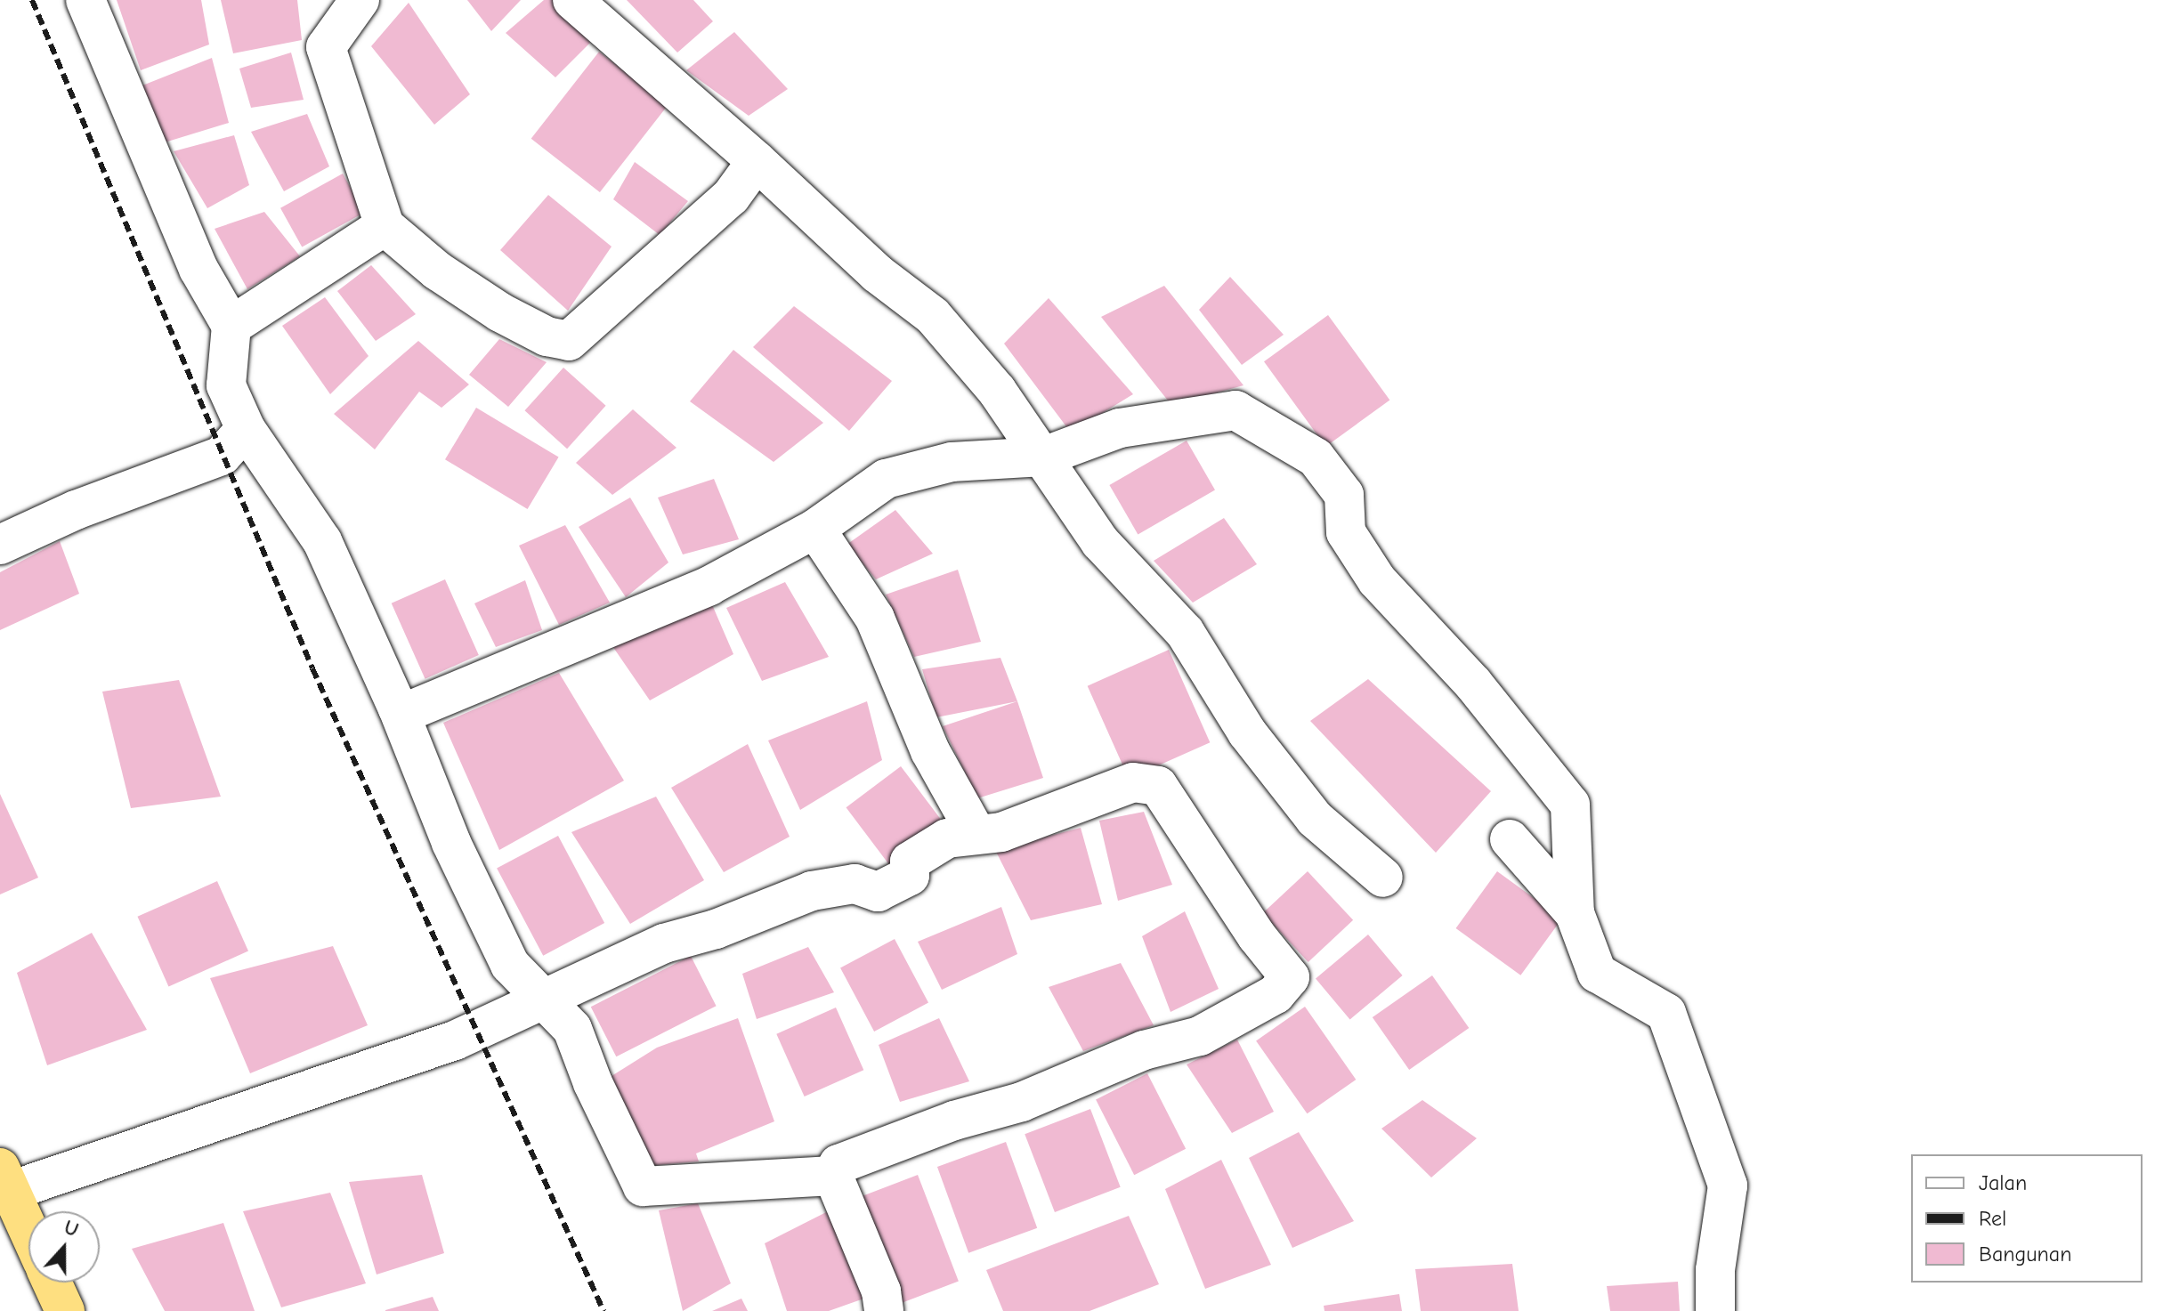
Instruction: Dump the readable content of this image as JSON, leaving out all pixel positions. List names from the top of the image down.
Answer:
{
  "legend": ["Jalan", "Rel", "Bangunan"],
  "north": "top"
}
